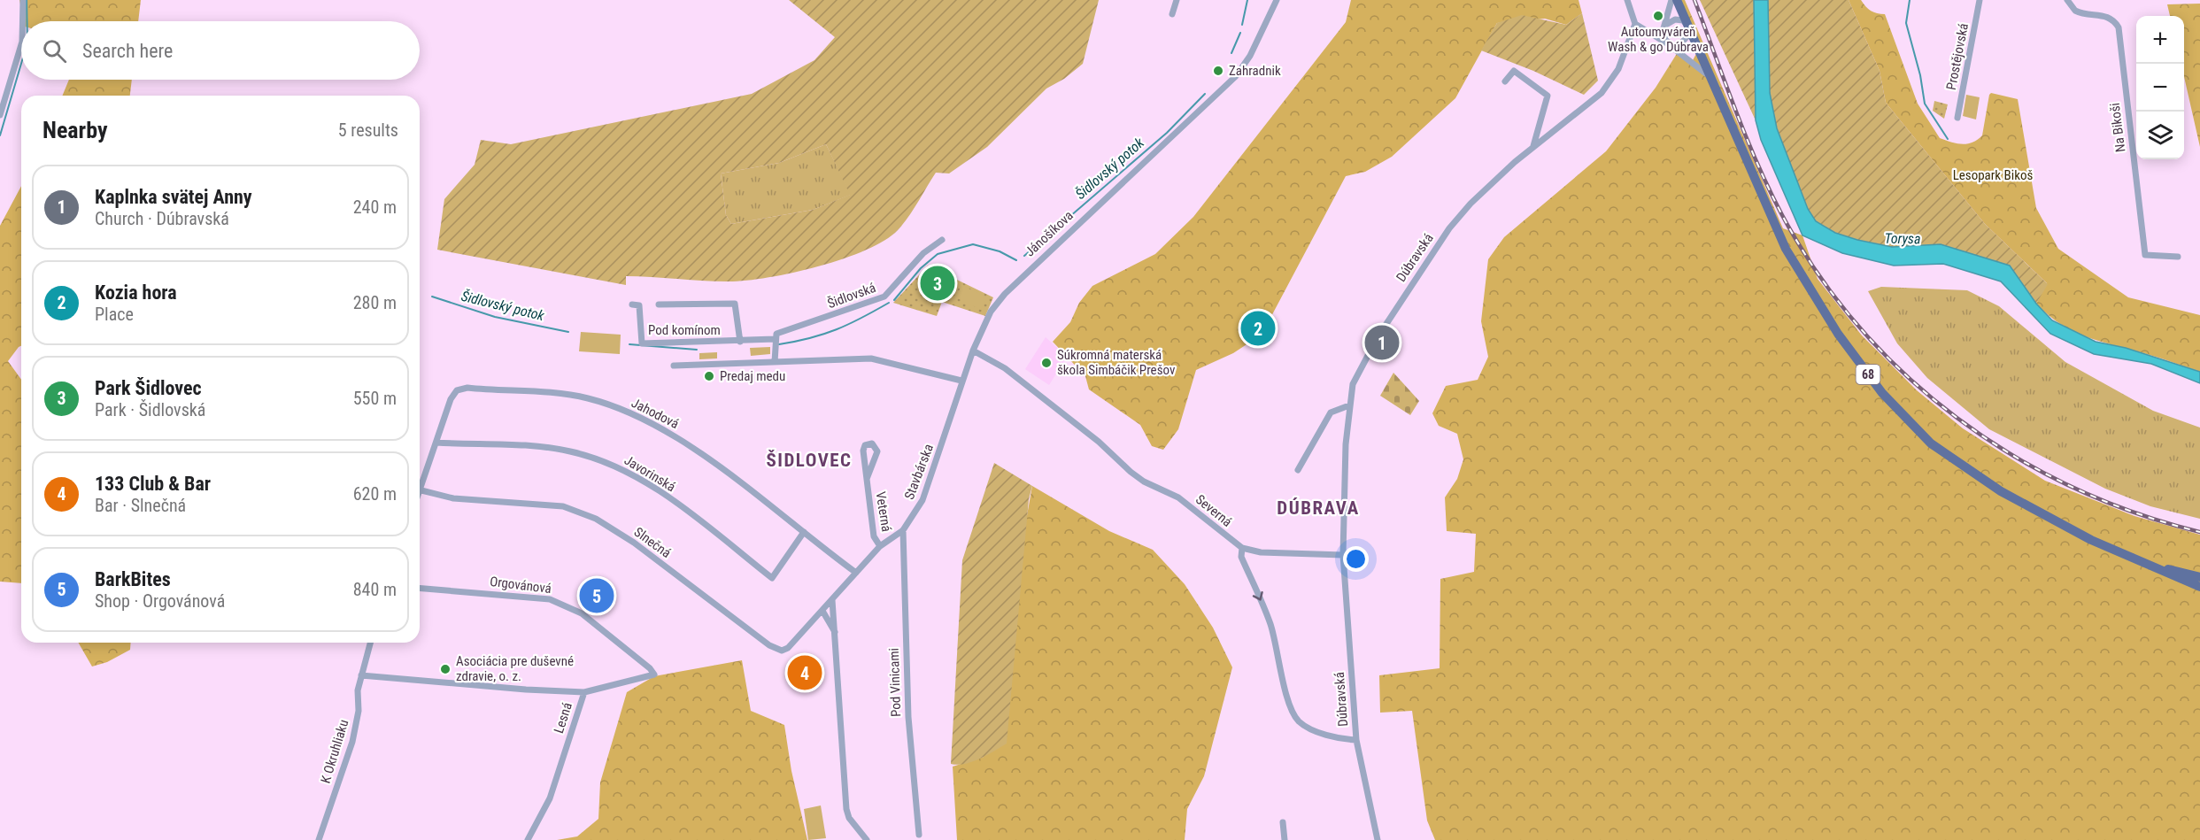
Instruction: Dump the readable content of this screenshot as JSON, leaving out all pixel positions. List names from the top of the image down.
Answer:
{
  "streets": {
    "main road": ["68"],
    "street": [
      "Prostějovská",
      "Na Bikoši",
      "Jánošíkova",
      "Dúbravská",
      "Šidlovská",
      "Pod komínom",
      "Jahodová",
      "Stavbárska",
      "Javorinská",
      "Severná",
      "Veterná",
      "Slnečná",
      "Orgovánová",
      "Pod Vinicami",
      "Lesná",
      "K Okruhliaku"
    ]
  },
  "crossings": [
    ["Jánošíkova", "Stavbárska"],
    ["Jánošíkova", "Severná"],
    ["Šidlovská", "Pod komínom"],
    ["Jahodová", "Stavbárska"],
    ["Jahodová", "Javorinská"],
    ["Stavbárska", "Veterná"],
    ["Stavbárska", "Slnečná"],
    ["Stavbárska", "Pod Vinicami"],
    ["Orgovánová", "Lesná"],
    ["Lesná", "K Okruhliaku"]
  ],
  "districts": ["ŠIDLOVEC", "DÚBRAVA"],
  "water": ["Šidlovský potok", "Torysa"],
  "parks": ["Lesopark Bikoš"],
  "places": [
    "Autoumyváreň Wash & go Dúbrava",
    "Zahradnik",
    "Súkromná materská škola Simbáčik Prešov",
    "Predaj medu",
    "Asociácia pre duševné zdravie, o. z."
  ],
  "page": {
    "map_buttons": ["+", "−"],
    "search": "Search here",
    "heading": ["Nearby", "5 results"],
    "list": [
      {
        "mark": "1",
        "name": "Kaplnka svätej Anny",
        "note": "Church · Dúbravská",
        "value": "240 m"
      },
      {
        "mark": "2",
        "name": "Kozia hora",
        "note": "Place",
        "value": "280 m"
      },
      {
        "mark": "3",
        "name": "Park Šidlovec",
        "note": "Park · Šidlovská",
        "value": "550 m"
      },
      {
        "mark": "4",
        "name": "133 Club & Bar",
        "note": "Bar · Slnečná",
        "value": "620 m"
      },
      {
        "mark": "5",
        "name": "BarkBites",
        "note": "Shop · Orgovánová",
        "value": "840 m"
      }
    ],
    "pins": [
      "3",
      "2",
      "1",
      "5",
      "4"
    ]
  }
}
